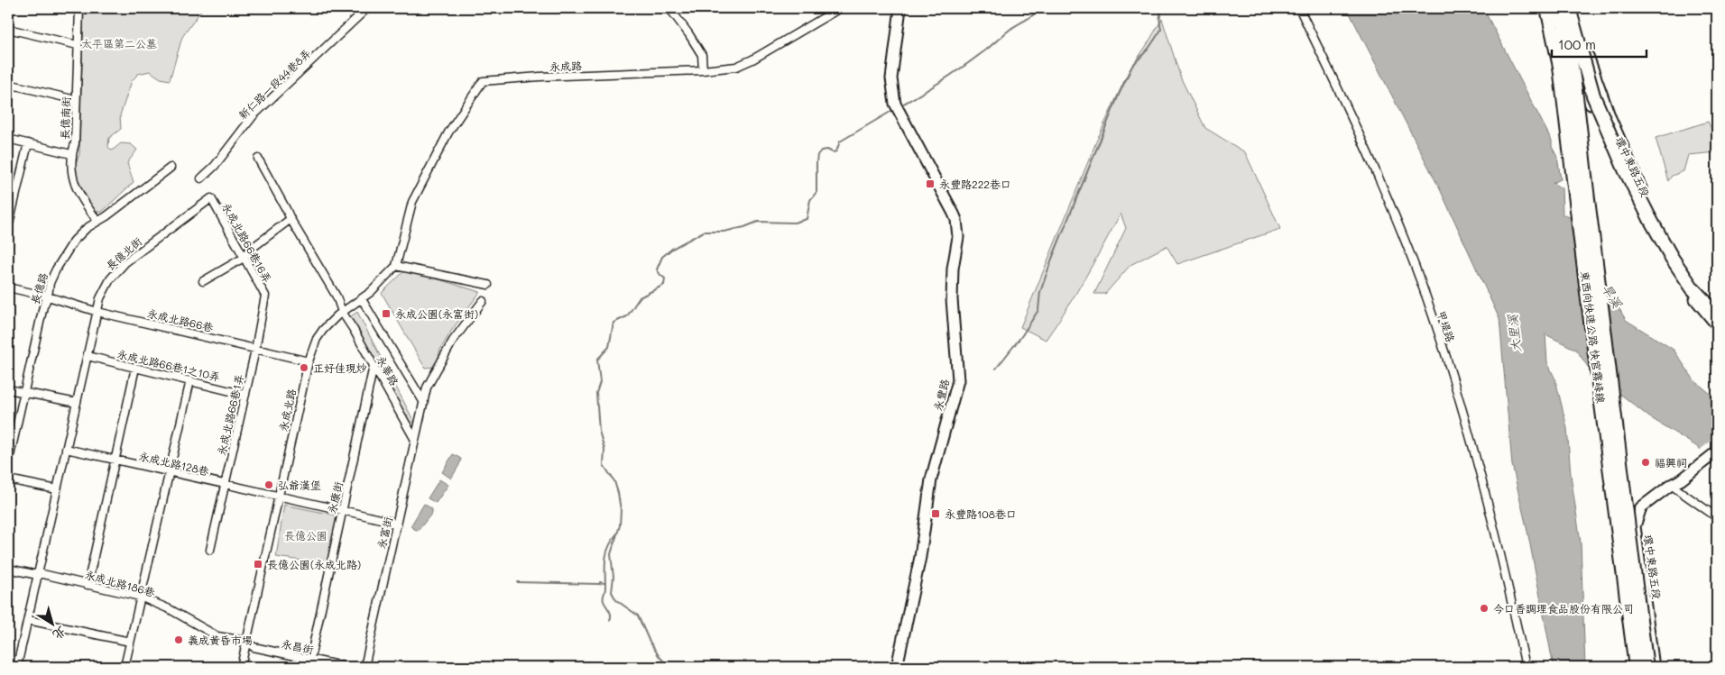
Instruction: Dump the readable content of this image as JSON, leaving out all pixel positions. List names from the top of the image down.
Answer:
{
  "streets": {
    "highway": ["東西向快速公路 快官霧峰線"],
    "street": [
      "永成路",
      "新仁路一段44巷8弄",
      "長億南街",
      "環中東路五段",
      "永成北路66巷16弄",
      "長億北街",
      "長億路",
      "永成北路66巷",
      "甲堤路",
      "永成北路66巷1之10弄",
      "永華路",
      "永豐路",
      "永成北路",
      "永成北路66巷1弄",
      "永成北路128巷",
      "永康街",
      "永富街",
      "永成北路186巷",
      "永昌街"
    ]
  },
  "crossings": [
    ["永成路", "永華路"],
    ["永成路", "永成北路"],
    ["長億南街", "長億路"],
    ["環中東路五段", "東西向快速公路 快官霧峰線"],
    ["永成北路66巷16弄", "長億北街"],
    ["永成北路66巷16弄", "永成北路66巷"],
    ["永成北路66巷16弄", "永成北路66巷1弄"],
    ["長億北街", "永成北路66巷"],
    ["長億北街", "永成北路66巷1之10弄"],
    ["長億北街", "永成北路128巷"],
    ["長億北街", "永成北路186巷"],
    ["長億路", "永成北路66巷"],
    ["永成北路66巷", "永成北路"],
    ["永成北路66巷", "永成北路66巷1弄"],
    ["永成北路66巷1之10弄", "永成北路66巷1弄"],
    ["永華路", "永成北路"],
    ["永華路", "永康街"],
    ["永華路", "永富街"],
    ["永成北路", "永成北路128巷"],
    ["永成北路", "永成北路186巷"],
    ["永成北路", "永昌街"],
    ["永成北路66巷1弄", "永成北路128巷"],
    ["永成北路128巷", "永康街"],
    ["永成北路128巷", "永富街"],
    ["永康街", "永昌街"],
    ["永成北路186巷", "永昌街"]
  ],
  "water": ["旱溪", "大里溪"],
  "parks": ["太平區第二公墓", "長億公園"],
  "places": {
    "transit": [
      "永豐路222巷口",
      "永成公園(永富街)",
      "永豐路108巷口",
      "長億公園(永成北路)"
    ],
    "other": [
      "正好佳現炒",
      "福興祠",
      "弘爺漢堡",
      "今口香調理食品股份有限公司",
      "義成黃昏市場"
    ]
  },
  "scale_bar": "100 m",
  "north": "bottom right"
}
